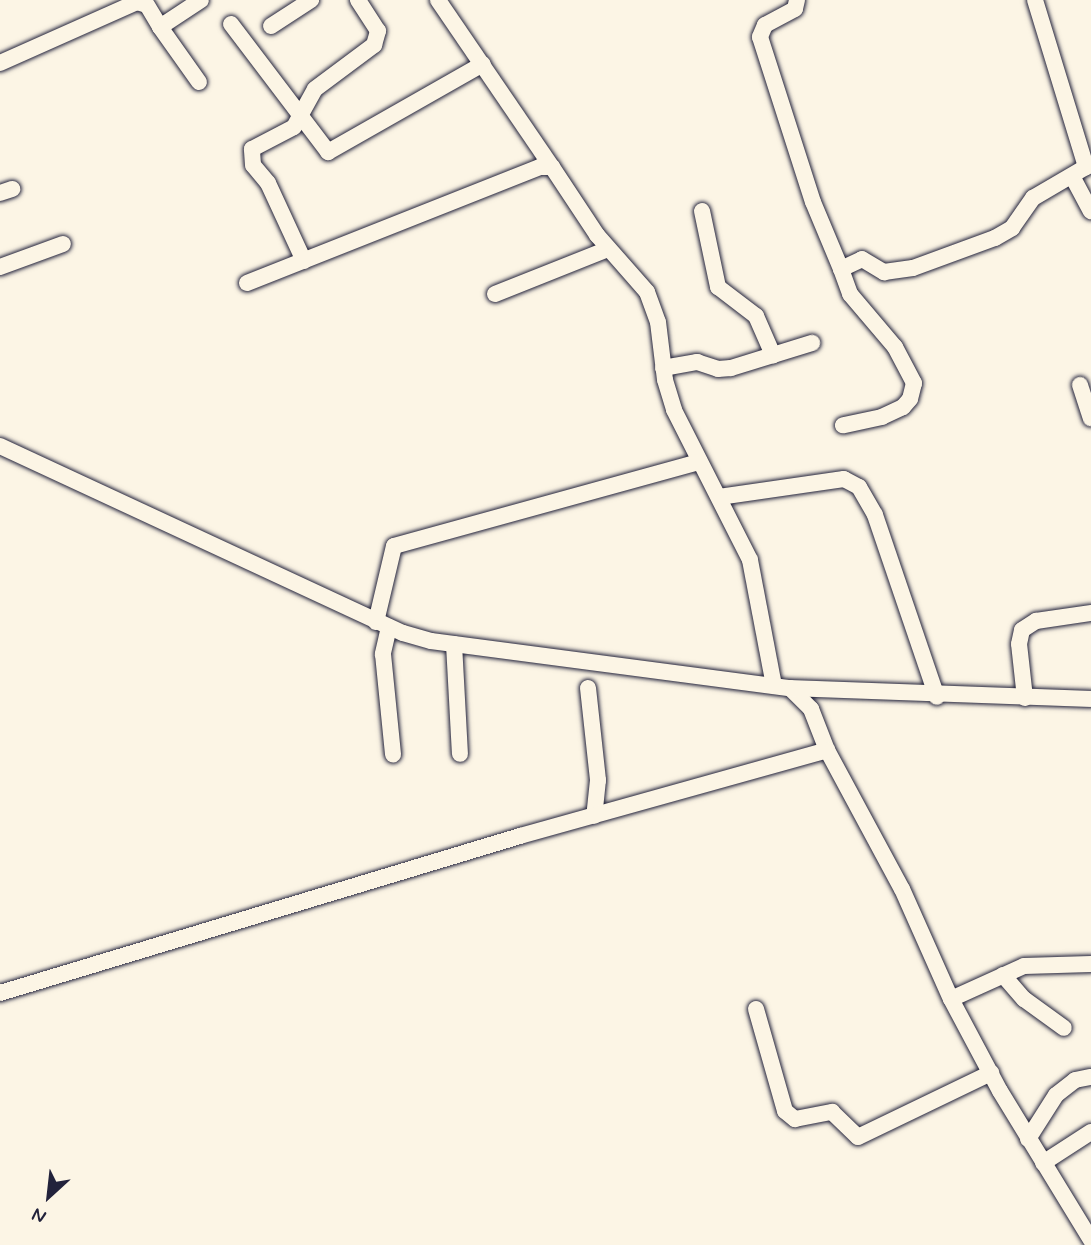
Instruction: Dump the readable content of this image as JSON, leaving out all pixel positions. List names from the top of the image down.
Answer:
{
  "north": "bottom left"
}
